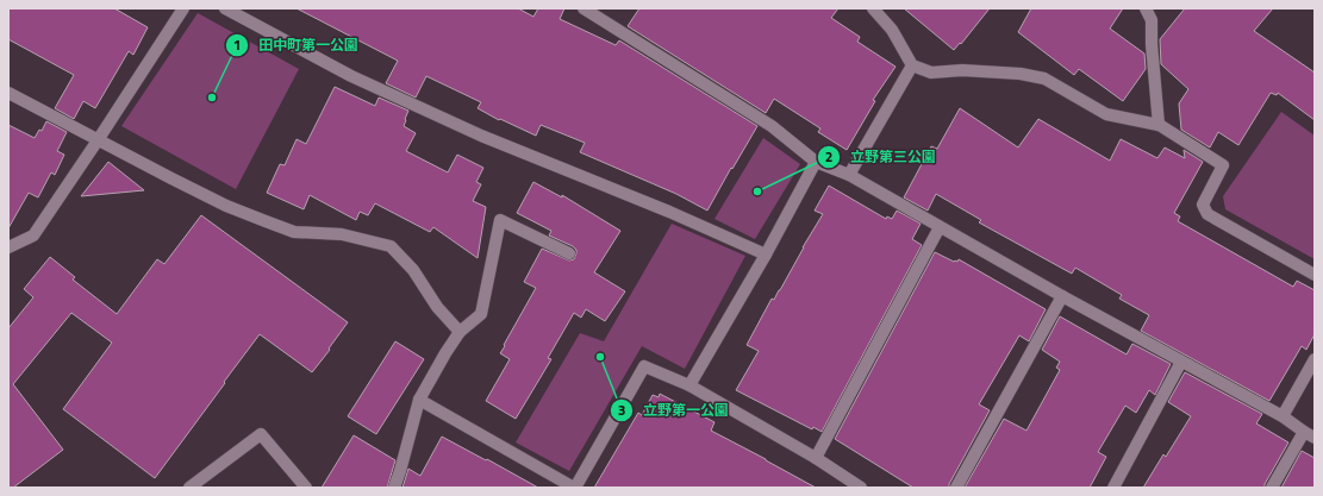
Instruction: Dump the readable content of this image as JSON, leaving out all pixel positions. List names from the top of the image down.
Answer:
{
  "places": ["田中町第一公園", "立野第三公園", "立野第一公園"]
}
